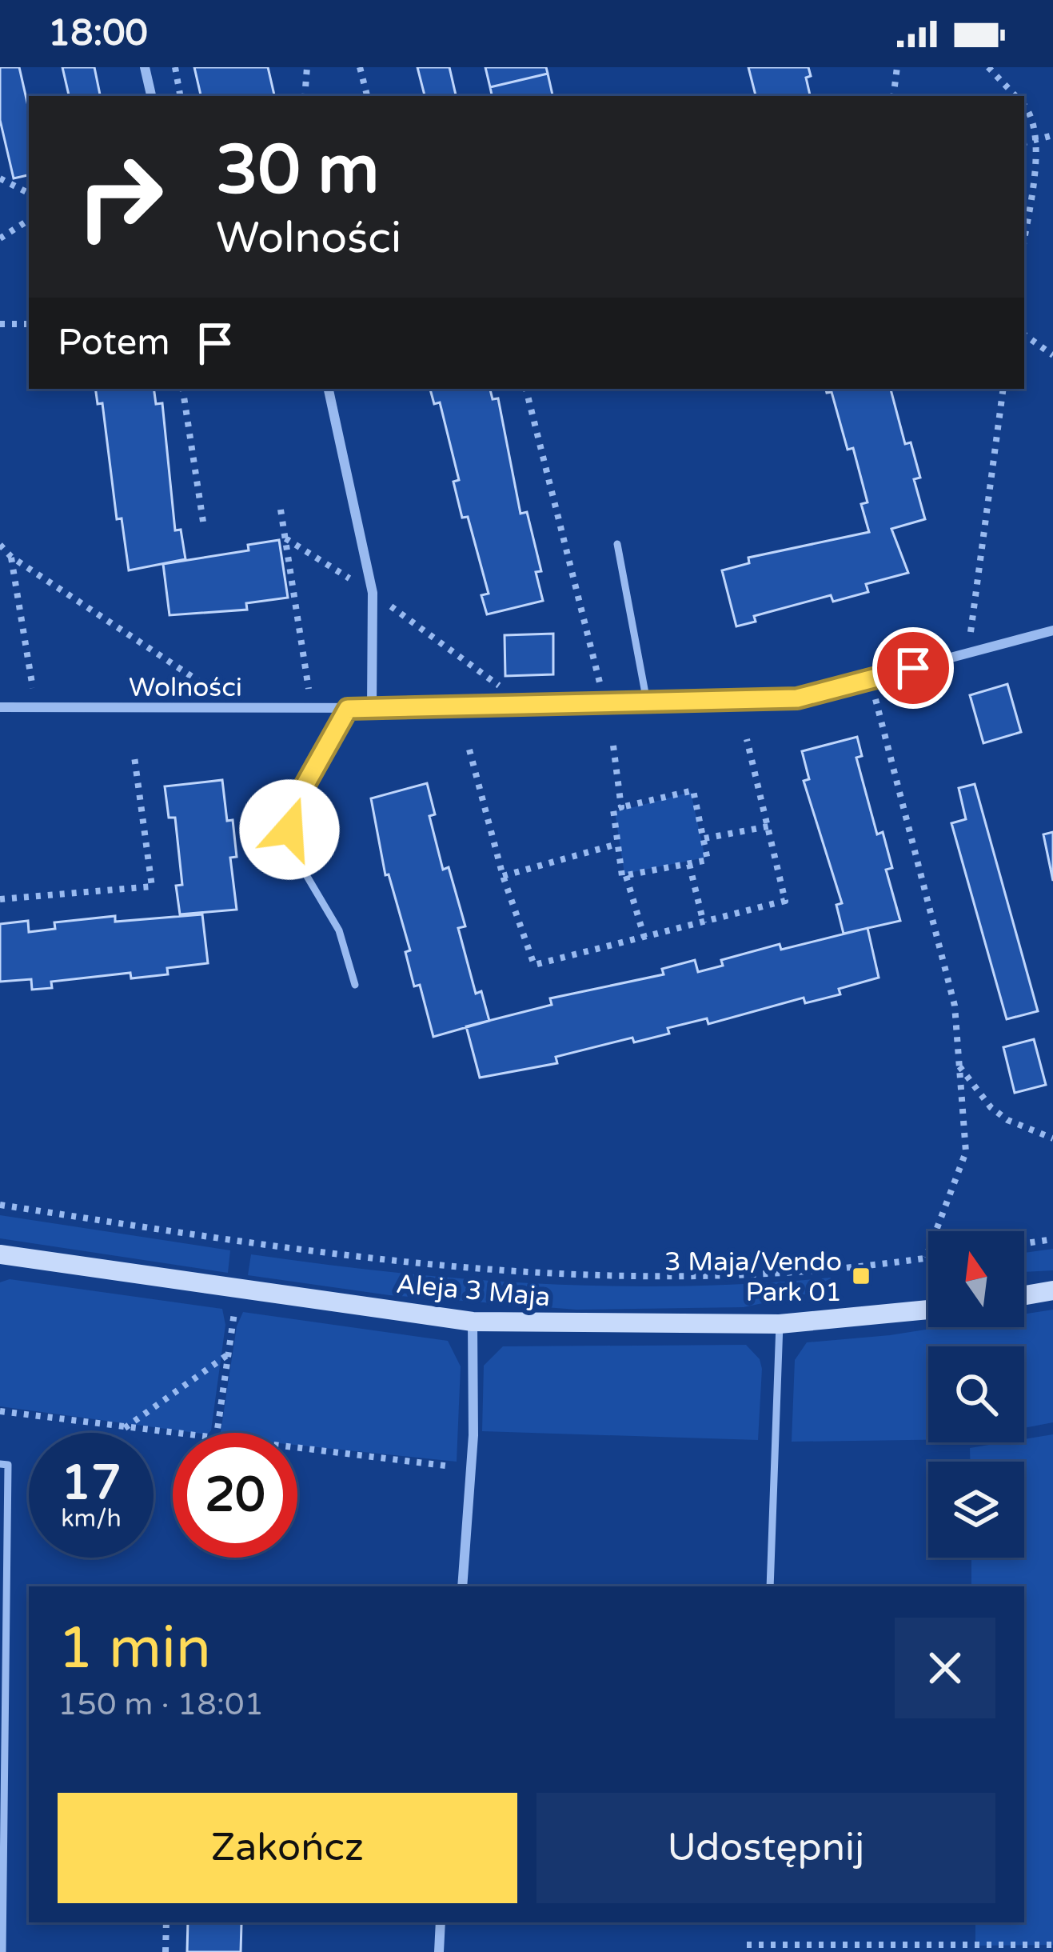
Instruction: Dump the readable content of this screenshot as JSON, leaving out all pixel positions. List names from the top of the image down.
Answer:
{
  "streets": {
    "street": ["Wolności", "Aleja 3 Maja"]
  },
  "places": {
    "transit": ["3 Maja/Vendo Park 01"]
  },
  "north": "top",
  "page": {
    "status": "18:00",
    "turn": ["30 m", "Wolności"],
    "then": "Potem",
    "speed": "17 km/h",
    "limit": "20",
    "heading": ["1 min", "150 m · 18:01"],
    "buttons": ["Zakończ", "Udostępnij"]
  }
}
